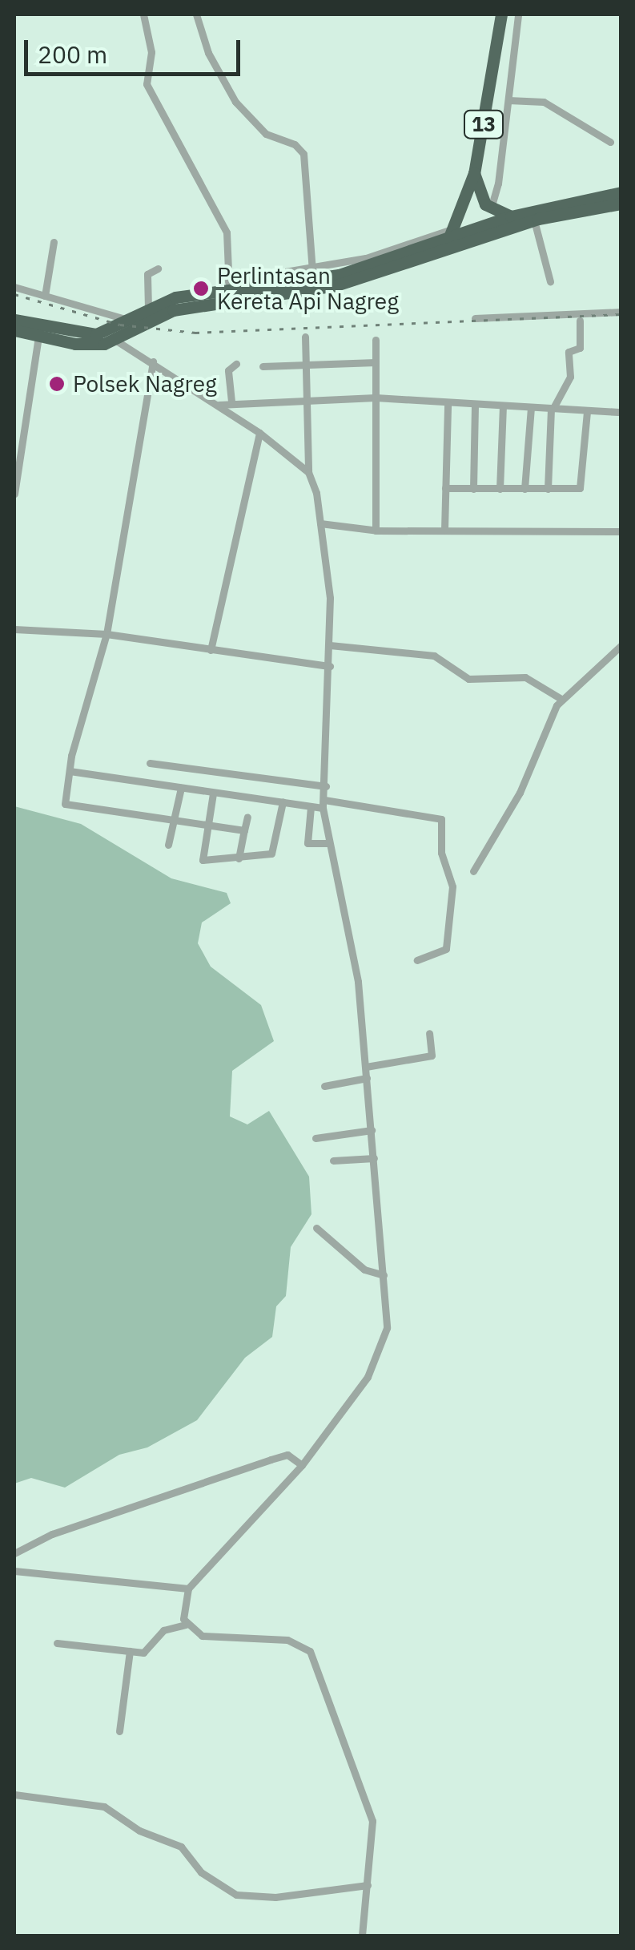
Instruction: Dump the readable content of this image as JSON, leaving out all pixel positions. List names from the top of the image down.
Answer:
{
  "streets": {
    "highway": ["13"]
  },
  "places": ["Perlintasan Kereta Api Nagreg", "Polsek Nagreg"],
  "scale_bar": "200 m"
}
